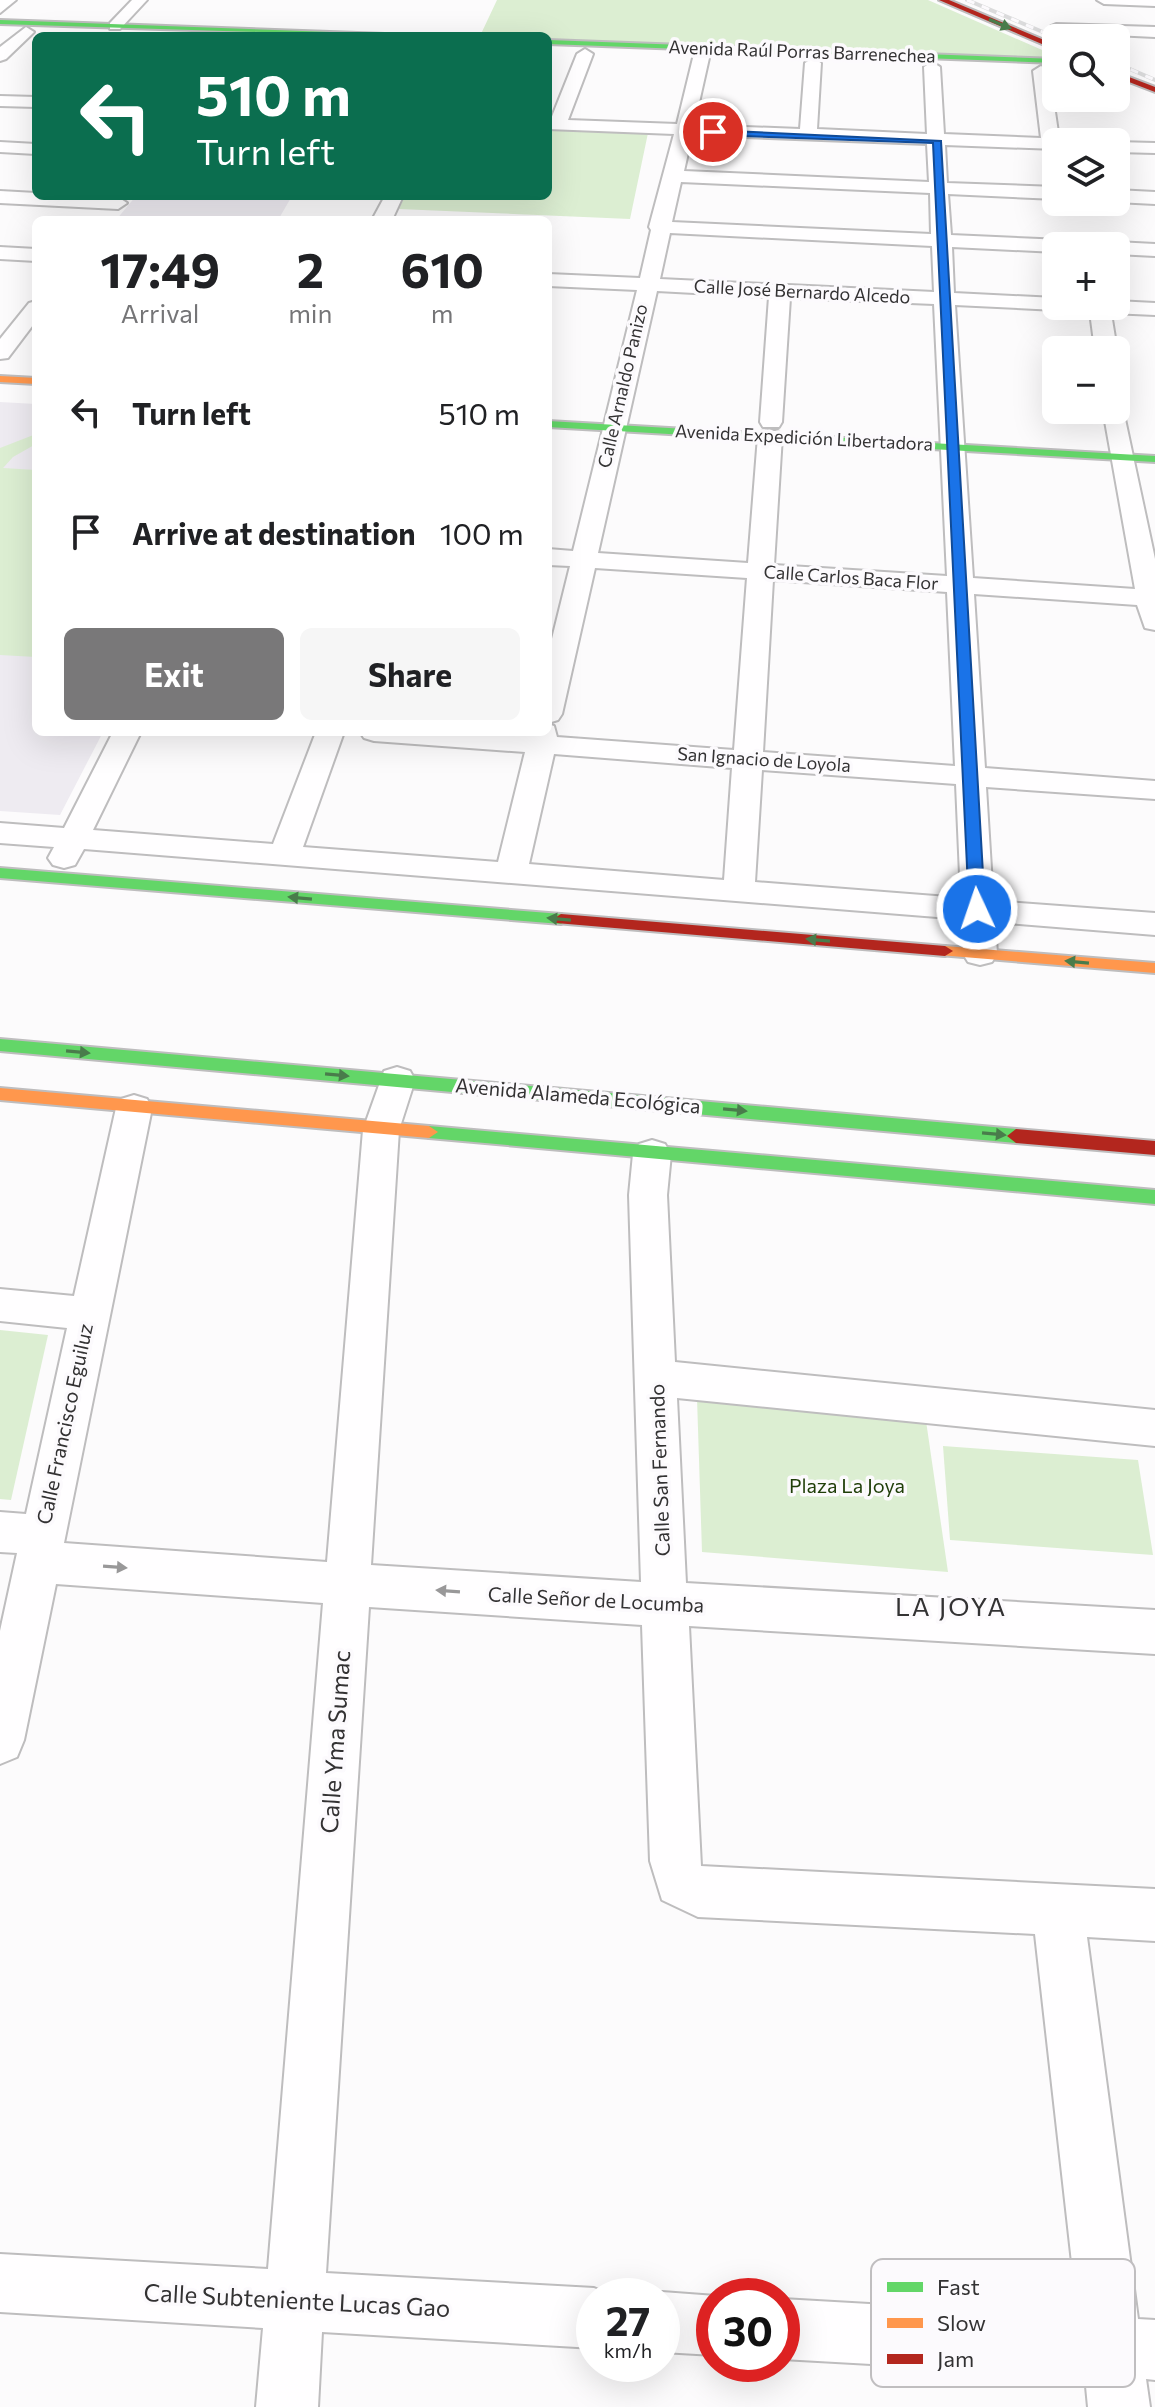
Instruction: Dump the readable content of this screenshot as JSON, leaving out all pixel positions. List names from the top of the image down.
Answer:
{
  "streets": {
    "street": [
      "Avenida Raúl Porras Barrenechea",
      "Calle José Bernardo Alcedo",
      "Calle Arnaldo Panizo",
      "Avenida Expedición Libertadora",
      "Calle Carlos Baca Flor",
      "San Ignacio de Loyola",
      "Avenida Alameda Ecológica",
      "Calle Francisco Eguiluz",
      "Calle San Fernando",
      "Calle Señor de Locumba",
      "Calle Yma Sumac",
      "Calle Subteniente Lucas Gao"
    ]
  },
  "crossings": [
    ["Avenida Raúl Porras Barrenechea", "Calle Arnaldo Panizo"],
    ["Calle José Bernardo Alcedo", "Calle Arnaldo Panizo"],
    ["Calle Arnaldo Panizo", "Avenida Expedición Libertadora"],
    ["Calle Arnaldo Panizo", "Calle Carlos Baca Flor"],
    ["Avenida Alameda Ecológica", "Calle Yma Sumac"],
    ["Calle Francisco Eguiluz", "Calle Señor de Locumba"],
    ["Calle San Fernando", "Calle Señor de Locumba"],
    ["Calle Señor de Locumba", "Calle Yma Sumac"],
    ["Calle Yma Sumac", "Calle Subteniente Lucas Gao"]
  ],
  "districts": ["LA JOYA"],
  "parks": ["Plaza La Joya"],
  "legend": ["Fast", "Slow", "Jam"],
  "page": {
    "map_buttons": ["+", "−"],
    "turn": ["510 m", "Turn left"],
    "eta": [
      "17:49",
      "Arrival",
      "2",
      "min",
      "610",
      "m"
    ],
    "list": [
      {
        "name": "Turn left",
        "value": "510 m"
      },
      {
        "name": "Arrive at destination",
        "value": "100 m"
      }
    ],
    "buttons": ["Exit", "Share"],
    "speed": "27 km/h",
    "limit": "30"
  }
}
